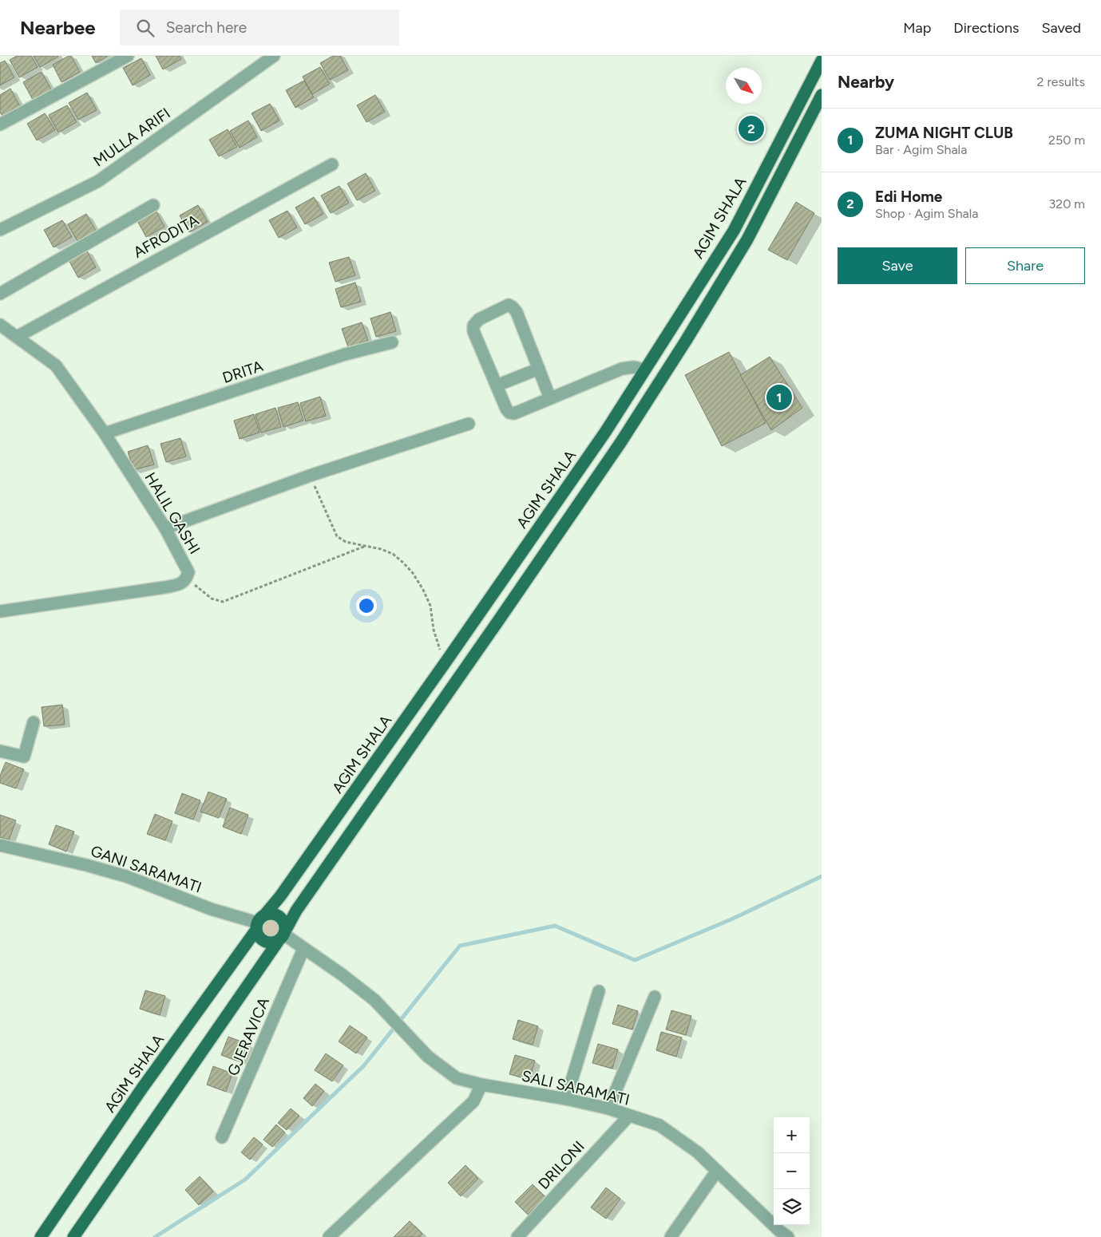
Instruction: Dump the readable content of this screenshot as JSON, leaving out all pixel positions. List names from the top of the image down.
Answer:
{
  "streets": {
    "main road": ["AGIM SHALA"],
    "street": [
      "MULLA ARIFI",
      "AFRODITA",
      "DRITA",
      "HALIL GASHI",
      "GANI SARAMATI",
      "GJERAVICA",
      "SALI SARAMATI",
      "DRILONI"
    ]
  },
  "crossings": [
    ["AGIM SHALA", "GANI SARAMATI"],
    ["AGIM SHALA", "SALI SARAMATI"],
    ["AFRODITA", "HALIL GASHI"],
    ["DRITA", "HALIL GASHI"],
    ["GANI SARAMATI", "SALI SARAMATI"],
    ["GJERAVICA", "SALI SARAMATI"],
    ["SALI SARAMATI", "DRILONI"]
  ],
  "north": "bottom right",
  "page": {
    "header": "Nearbee",
    "search": "Search here",
    "nav": ["Map", "Directions", "Saved"],
    "heading": ["Nearby", "2 results"],
    "list": [
      {
        "mark": "1",
        "name": "ZUMA NIGHT CLUB",
        "note": "Bar · Agim Shala",
        "value": "250 m"
      },
      {
        "mark": "2",
        "name": "Edi Home",
        "note": "Shop · Agim Shala",
        "value": "320 m"
      }
    ],
    "pins": ["2", "1"],
    "buttons": ["Save", "Share"],
    "map_buttons": ["+", "−"]
  }
}
